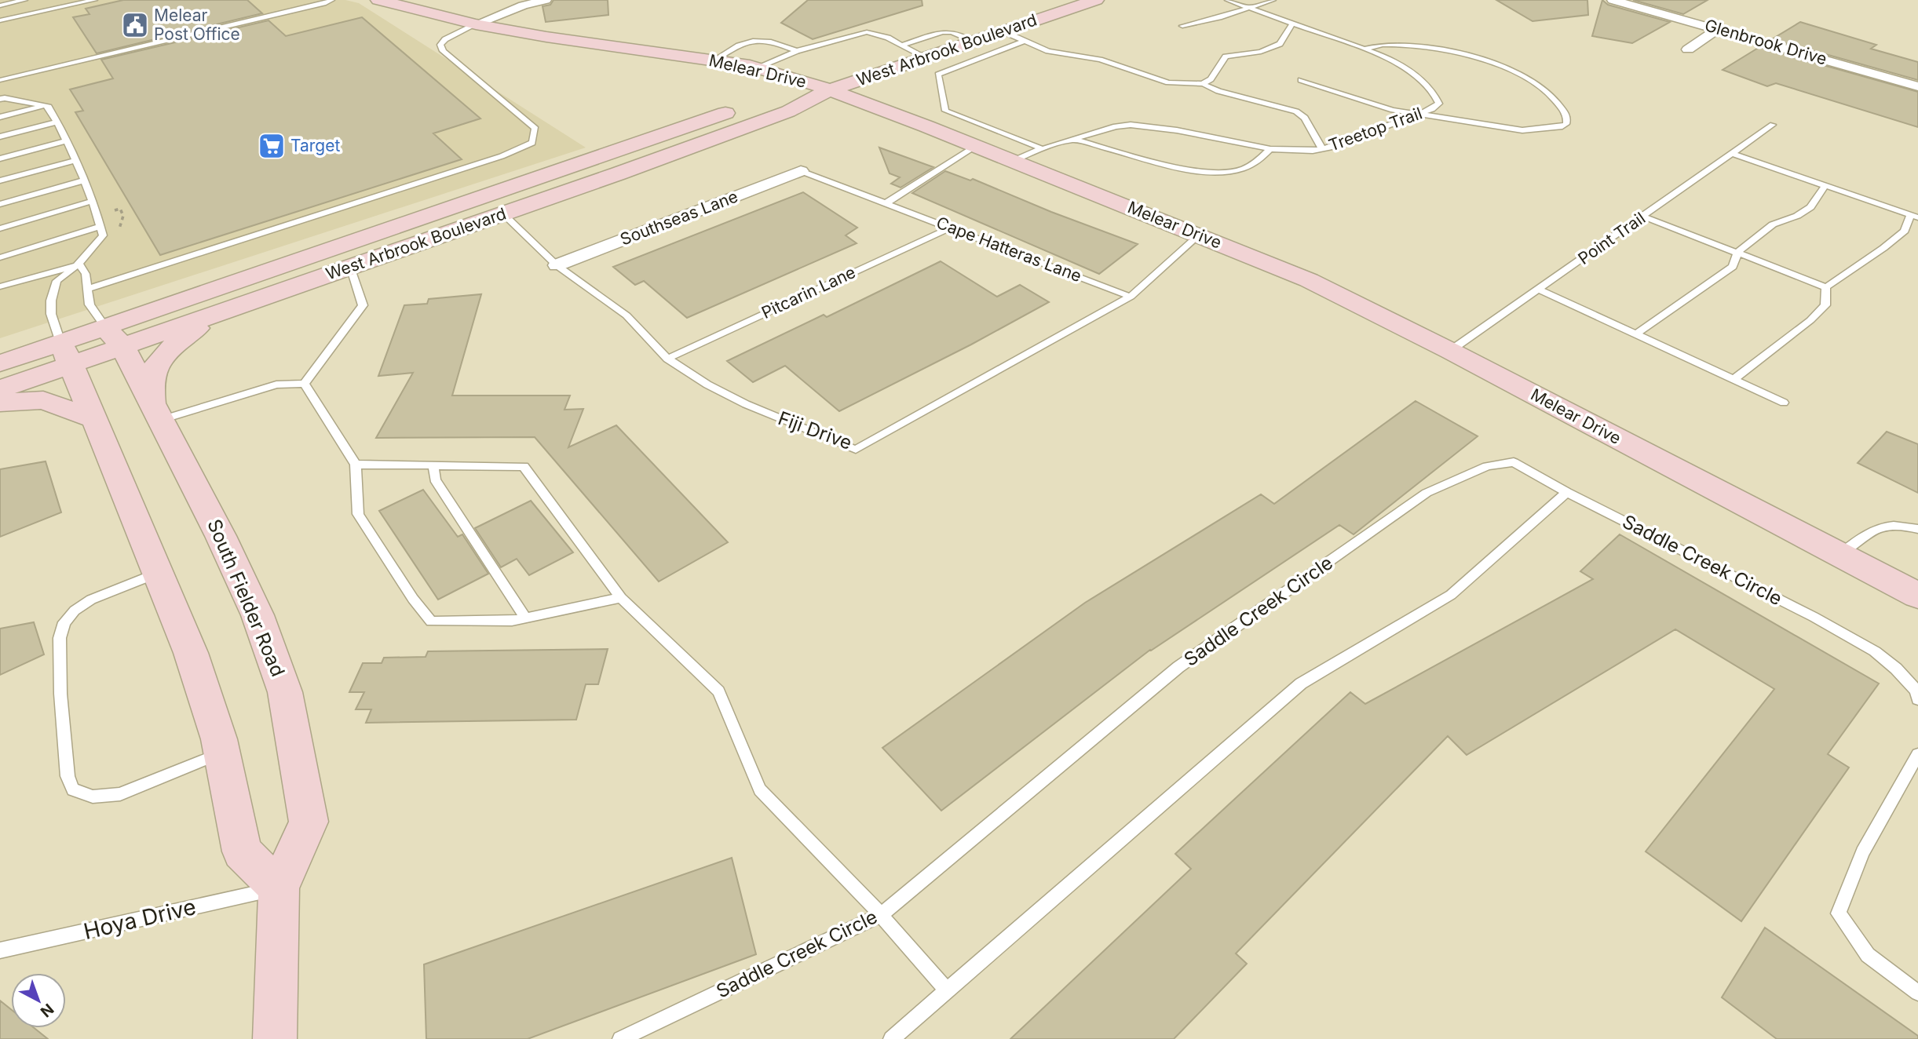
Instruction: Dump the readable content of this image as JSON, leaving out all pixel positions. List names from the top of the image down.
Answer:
{
  "streets": {
    "street": [
      "Glenbrook Drive",
      "West Arbrook Boulevard",
      "Melear Drive",
      "Southseas Lane",
      "South Fielder Road"
    ],
    "lane": [
      "Treetop Trail",
      "Point Trail",
      "Cape Hatteras Lane",
      "Pitcarin Lane",
      "Fiji Drive",
      "Saddle Creek Circle",
      "Hoya Drive"
    ]
  },
  "crossings": [
    ["West Arbrook Boulevard", "Melear Drive"],
    ["West Arbrook Boulevard", "Fiji Drive"],
    ["West Arbrook Boulevard", "South Fielder Road"],
    ["Melear Drive", "Treetop Trail"],
    ["Melear Drive", "Point Trail"],
    ["Melear Drive", "Fiji Drive"],
    ["Southseas Lane", "Cape Hatteras Lane"],
    ["Southseas Lane", "Fiji Drive"],
    ["Cape Hatteras Lane", "Pitcarin Lane"],
    ["Cape Hatteras Lane", "Fiji Drive"],
    ["Pitcarin Lane", "Fiji Drive"],
    ["South Fielder Road", "Hoya Drive"]
  ],
  "places": {
    "public building": ["Melear Post Office"],
    "supermarket": ["Target"]
  },
  "north": "bottom right"
}
